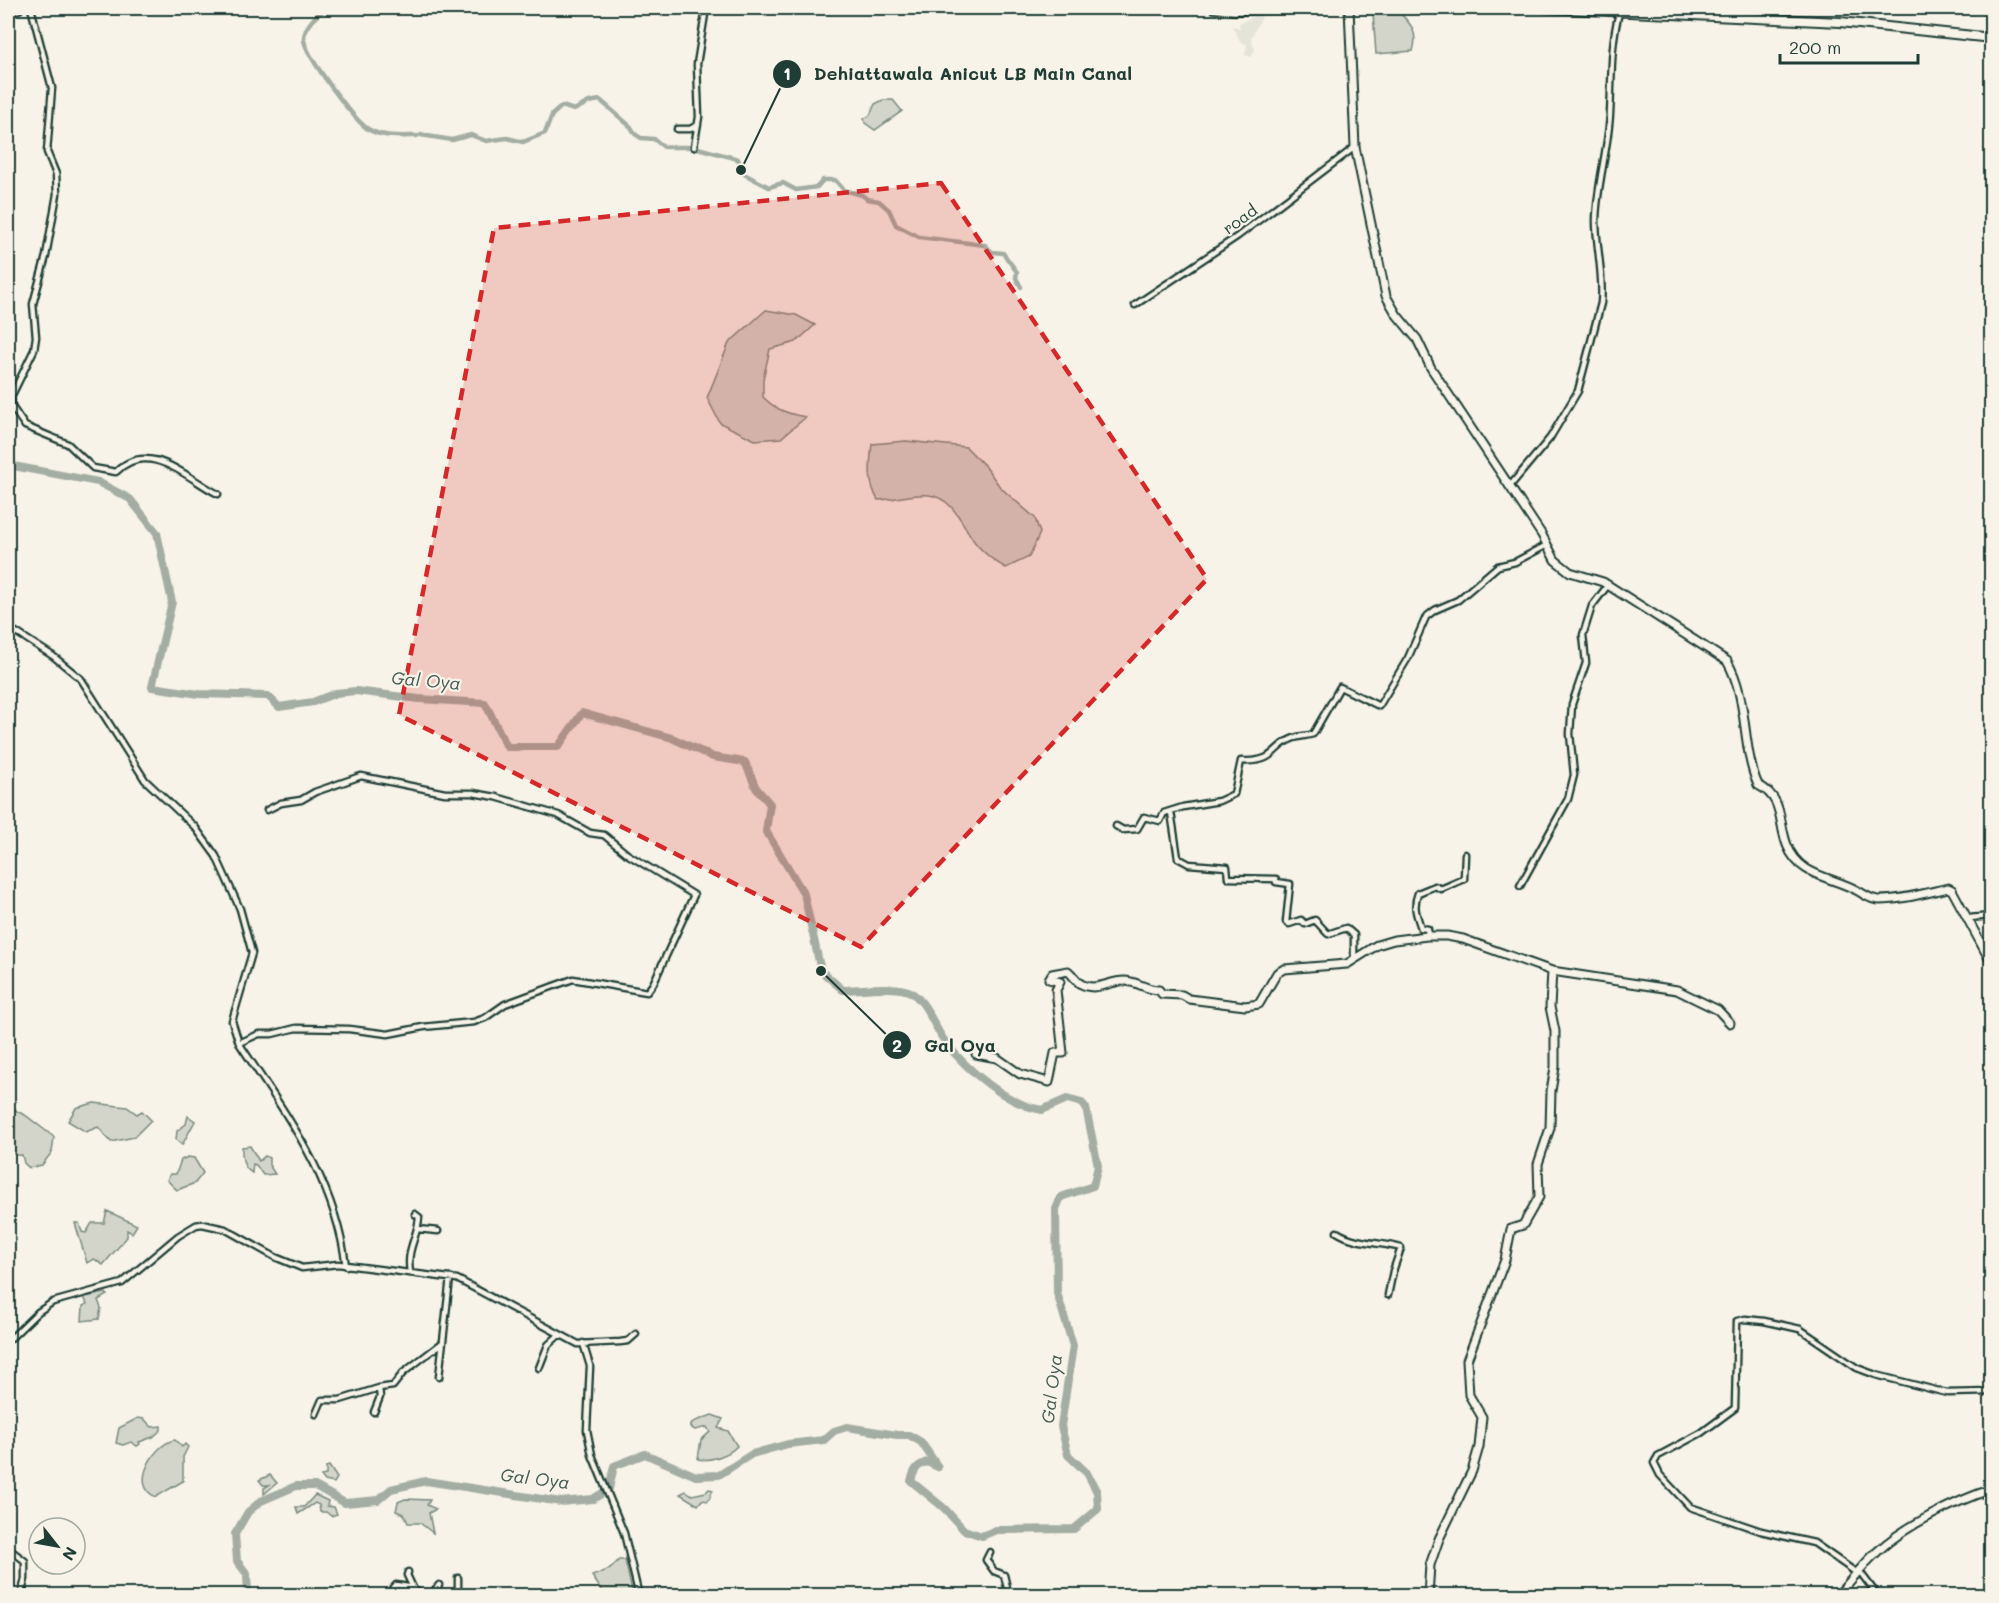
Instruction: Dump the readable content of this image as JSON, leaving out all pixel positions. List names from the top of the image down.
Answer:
{
  "streets": {
    "street": ["road"]
  },
  "water": ["Gal Oya"],
  "places": ["Dehiattawala Anicut LB Main Canal", "Gal Oya"],
  "scale_bar": "200 m",
  "north": "bottom right"
}
